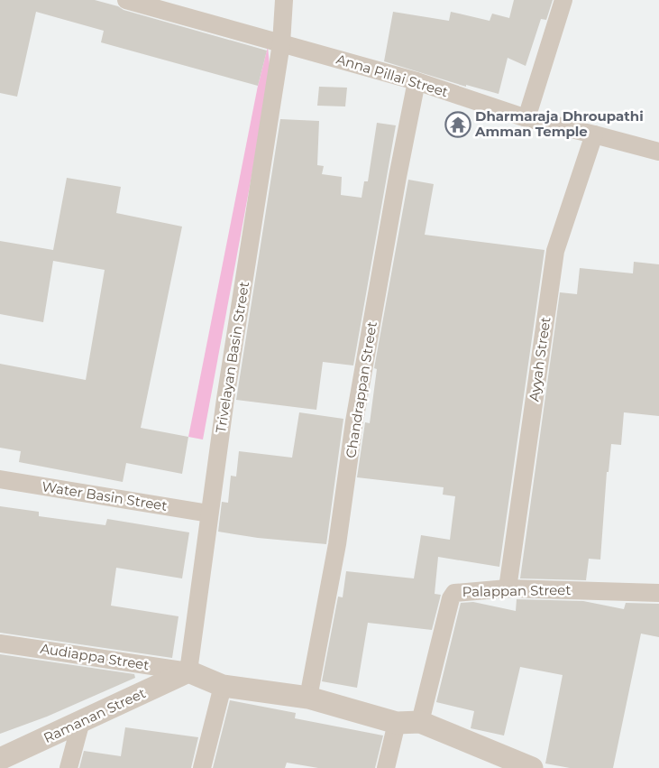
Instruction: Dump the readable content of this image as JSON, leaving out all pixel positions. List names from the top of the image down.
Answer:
{
  "streets": {
    "street": [
      "Anna Pillai Street",
      "Trivelayan Basin Street",
      "Ayyah Street",
      "Chandrappan Street",
      "Water Basin Street",
      "Palappan Street",
      "Audiappa Street",
      "Ramanan Street"
    ]
  },
  "crossings": [
    ["Anna Pillai Street", "Trivelayan Basin Street"],
    ["Anna Pillai Street", "Ayyah Street"],
    ["Anna Pillai Street", "Chandrappan Street"],
    ["Trivelayan Basin Street", "Water Basin Street"],
    ["Trivelayan Basin Street", "Audiappa Street"],
    ["Trivelayan Basin Street", "Ramanan Street"],
    ["Ayyah Street", "Palappan Street"],
    ["Audiappa Street", "Ramanan Street"]
  ],
  "places": {
    "temple": ["Dharmaraja Dhroupathi Amman Temple"]
  }
}
